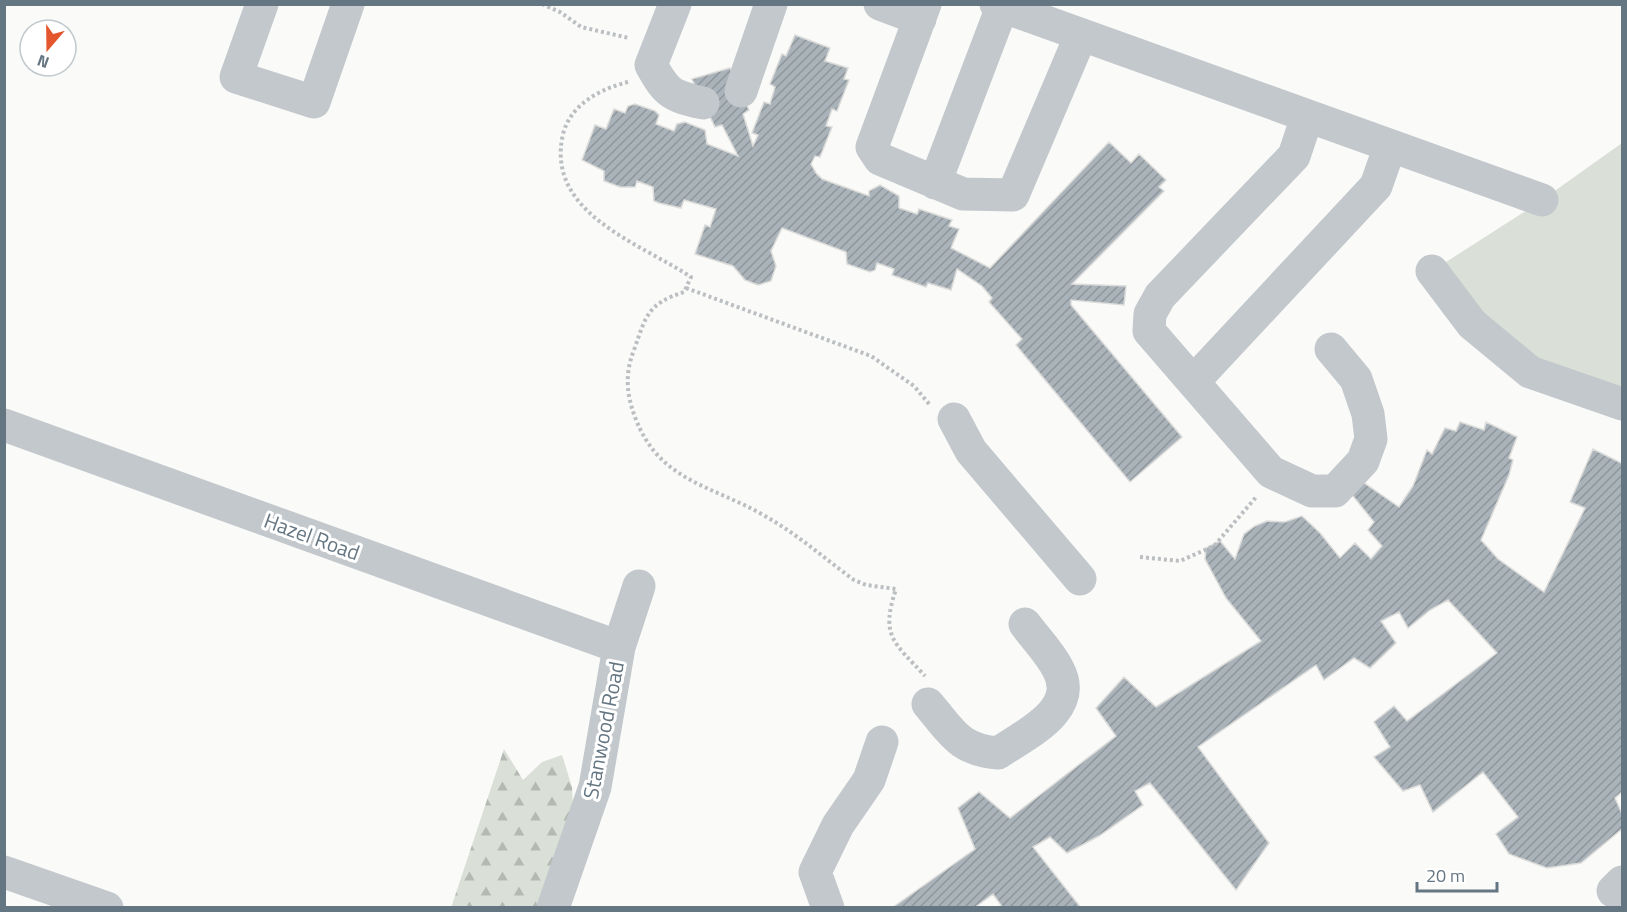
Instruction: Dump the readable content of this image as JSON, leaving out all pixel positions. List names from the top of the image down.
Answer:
{
  "streets": {
    "street": ["Hazel Road", "Stanwood Road"]
  },
  "crossings": [
    ["Hazel Road", "Stanwood Road"]
  ],
  "scale_bar": "20 m",
  "north": "bottom"
}
